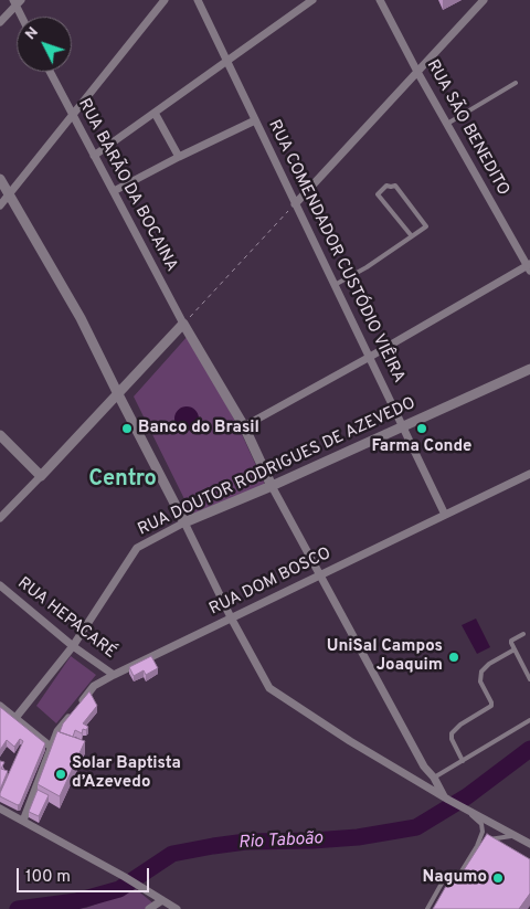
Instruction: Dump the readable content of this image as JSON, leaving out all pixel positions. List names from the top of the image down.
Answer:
{
  "streets": {
    "street": [
      "RUA SÃO BENEDITO",
      "RUA BARÃO DA BOCAINA",
      "RUA COMENDADOR CUSTÓDIO VIÊIRA",
      "RUA DOUTOR RODRIGUES DE AZEVEDO",
      "RUA DOM BOSCO",
      "RUA HEPACARÉ"
    ]
  },
  "crossings": [
    ["RUA COMENDADOR CUSTÓDIO VIÊIRA", "RUA DOUTOR RODRIGUES DE AZEVEDO"],
    ["RUA COMENDADOR CUSTÓDIO VIÊIRA", "RUA DOM BOSCO"],
    ["RUA DOUTOR RODRIGUES DE AZEVEDO", "RUA HEPACARÉ"],
    ["RUA DOM BOSCO", "RUA HEPACARÉ"]
  ],
  "districts": ["Centro"],
  "water": ["Rio Taboão"],
  "places": [
    "Banco do Brasil",
    "Farma Conde",
    "UniSal Campos Joaquim",
    "Solar Baptista d’Azevedo",
    "Nagumo"
  ],
  "scale_bar": "100 m",
  "north": "top left"
}
